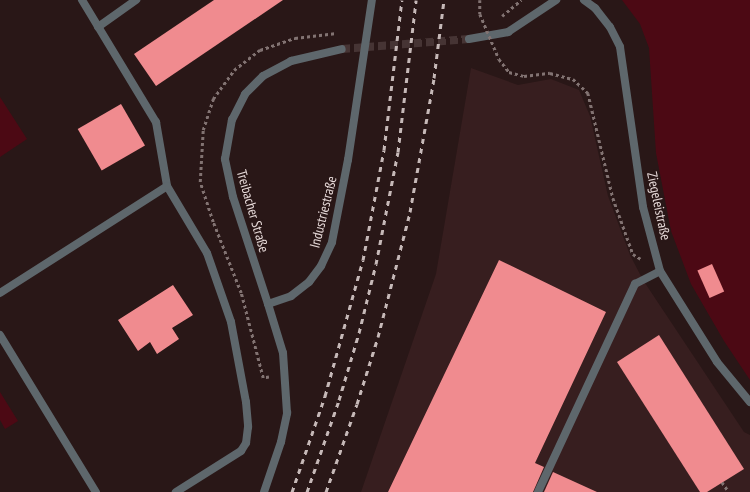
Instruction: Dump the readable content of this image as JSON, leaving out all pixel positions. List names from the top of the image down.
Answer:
{
  "streets": {
    "street": ["Ziegeleistraße", "Treibacher Straße", "Industriestraße"]
  },
  "crossings": [
    ["Treibacher Straße", "Industriestraße"]
  ]
}
